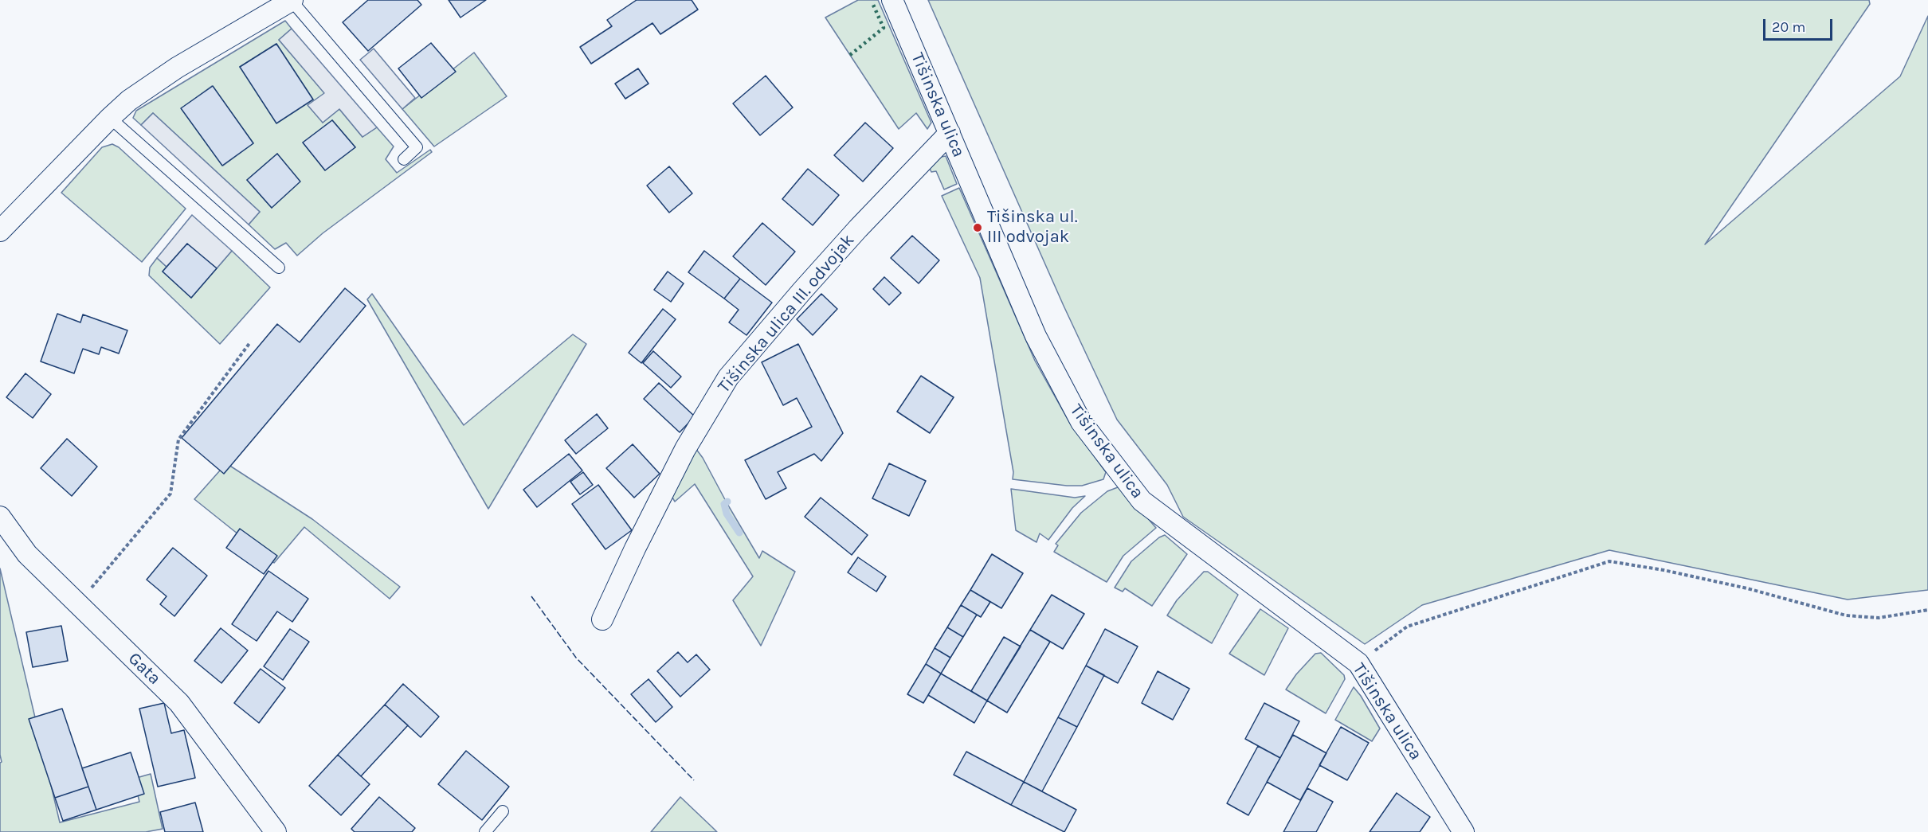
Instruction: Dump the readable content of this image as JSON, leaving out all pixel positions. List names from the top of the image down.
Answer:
{
  "streets": {
    "street": ["Tišinska ulica", "Tišinska ulica III. odvojak", "Gata"]
  },
  "crossings": [
    ["Tišinska ulica", "Tišinska ulica III. odvojak"]
  ],
  "places": ["Tišinska ul. III odvojak"],
  "scale_bar": "20 m"
}
